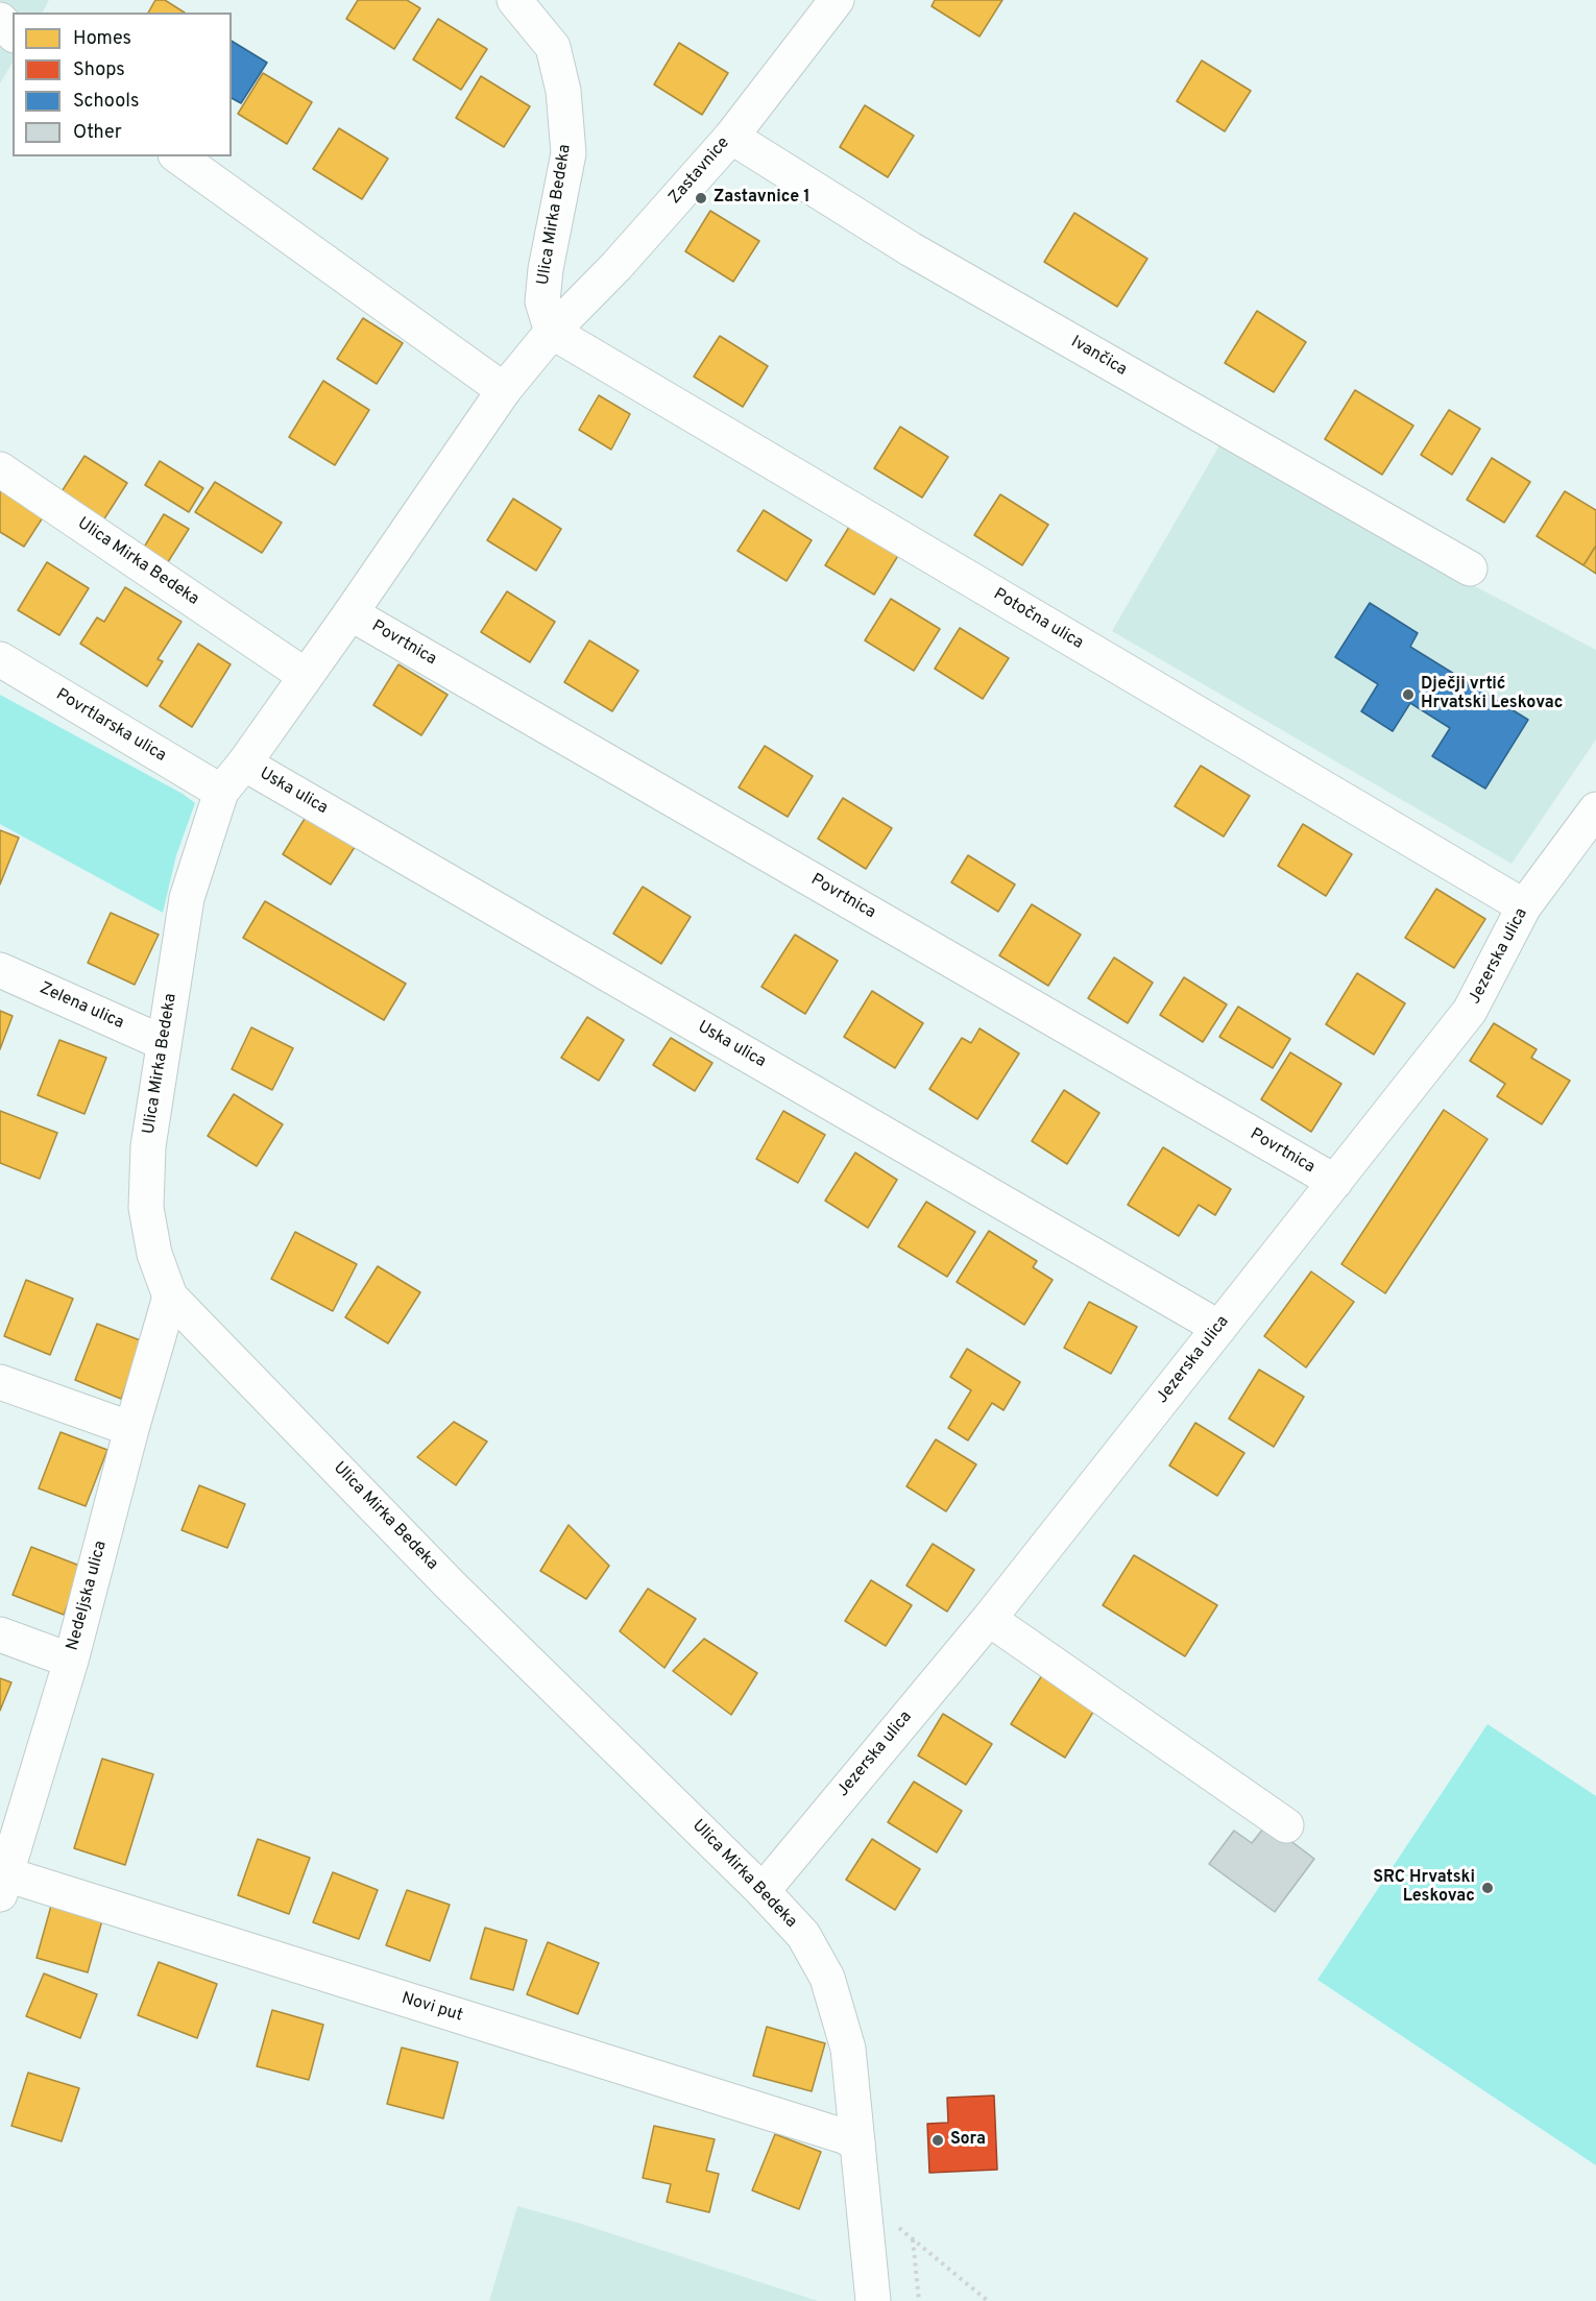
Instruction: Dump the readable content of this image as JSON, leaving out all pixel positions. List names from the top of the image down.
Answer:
{
  "streets": {
    "street": [
      "Zastavnice",
      "Ulica Mirka Bedeka",
      "Ivančica",
      "Potočna ulica",
      "Povrtnica",
      "Povrtlarska ulica",
      "Uska ulica",
      "Jezerska ulica",
      "Zelena ulica",
      "Nedeljska ulica",
      "Novi put"
    ]
  },
  "crossings": [
    ["Zastavnice", "Ulica Mirka Bedeka"],
    ["Zastavnice", "Ivančica"],
    ["Zastavnice", "Potočna ulica"],
    ["Ulica Mirka Bedeka", "Potočna ulica"],
    ["Ulica Mirka Bedeka", "Povrtnica"],
    ["Ulica Mirka Bedeka", "Povrtlarska ulica"],
    ["Ulica Mirka Bedeka", "Uska ulica"],
    ["Ulica Mirka Bedeka", "Jezerska ulica"],
    ["Ulica Mirka Bedeka", "Zelena ulica"],
    ["Ulica Mirka Bedeka", "Nedeljska ulica"],
    ["Ulica Mirka Bedeka", "Novi put"],
    ["Potočna ulica", "Jezerska ulica"],
    ["Povrtnica", "Jezerska ulica"],
    ["Uska ulica", "Jezerska ulica"],
    ["Nedeljska ulica", "Novi put"]
  ],
  "places": [
    "Zastavnice 1",
    "Dječji vrtić Hrvatski Leskovac",
    "SRC Hrvatski Leskovac",
    "Sora"
  ],
  "legend": [
    "Homes",
    "Shops",
    "Schools",
    "Other"
  ]
}
